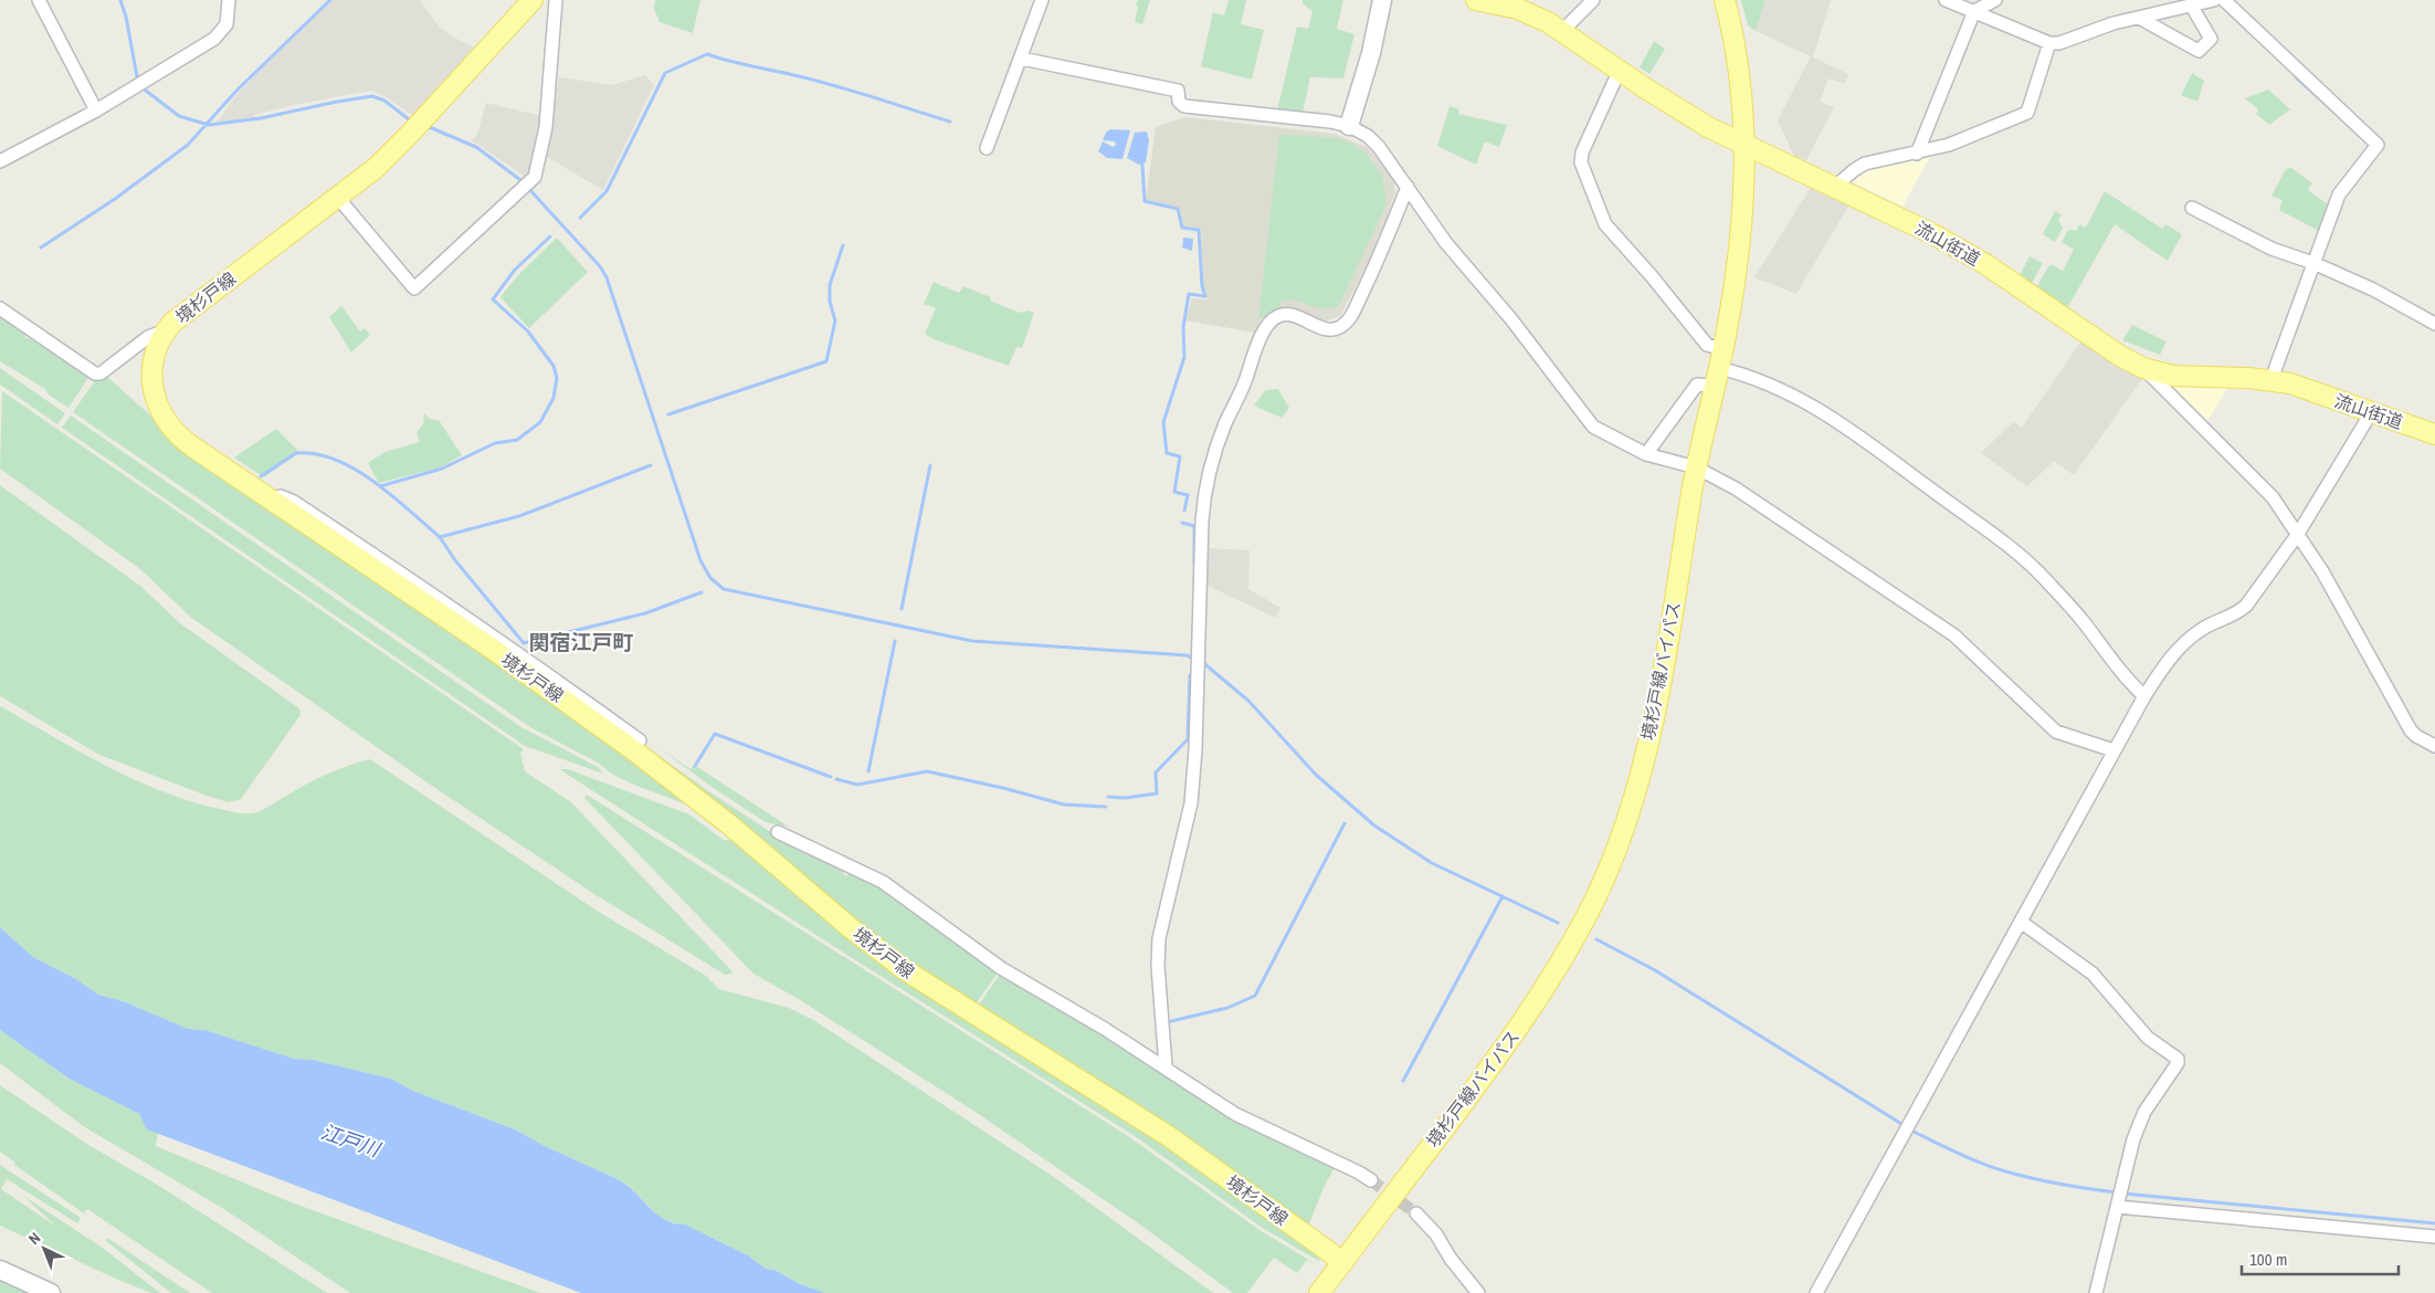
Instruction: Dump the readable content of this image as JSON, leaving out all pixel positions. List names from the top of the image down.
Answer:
{
  "streets": {
    "main road": ["流山街道", "境杉戸線", "境杉戸線バイパス"]
  },
  "crossings": [
    ["流山街道", "境杉戸線バイパス"],
    ["境杉戸線", "境杉戸線バイパス"]
  ],
  "districts": ["関宿江戸町"],
  "water": ["江戸川"],
  "scale_bar": "100 m",
  "north": "top left"
}
